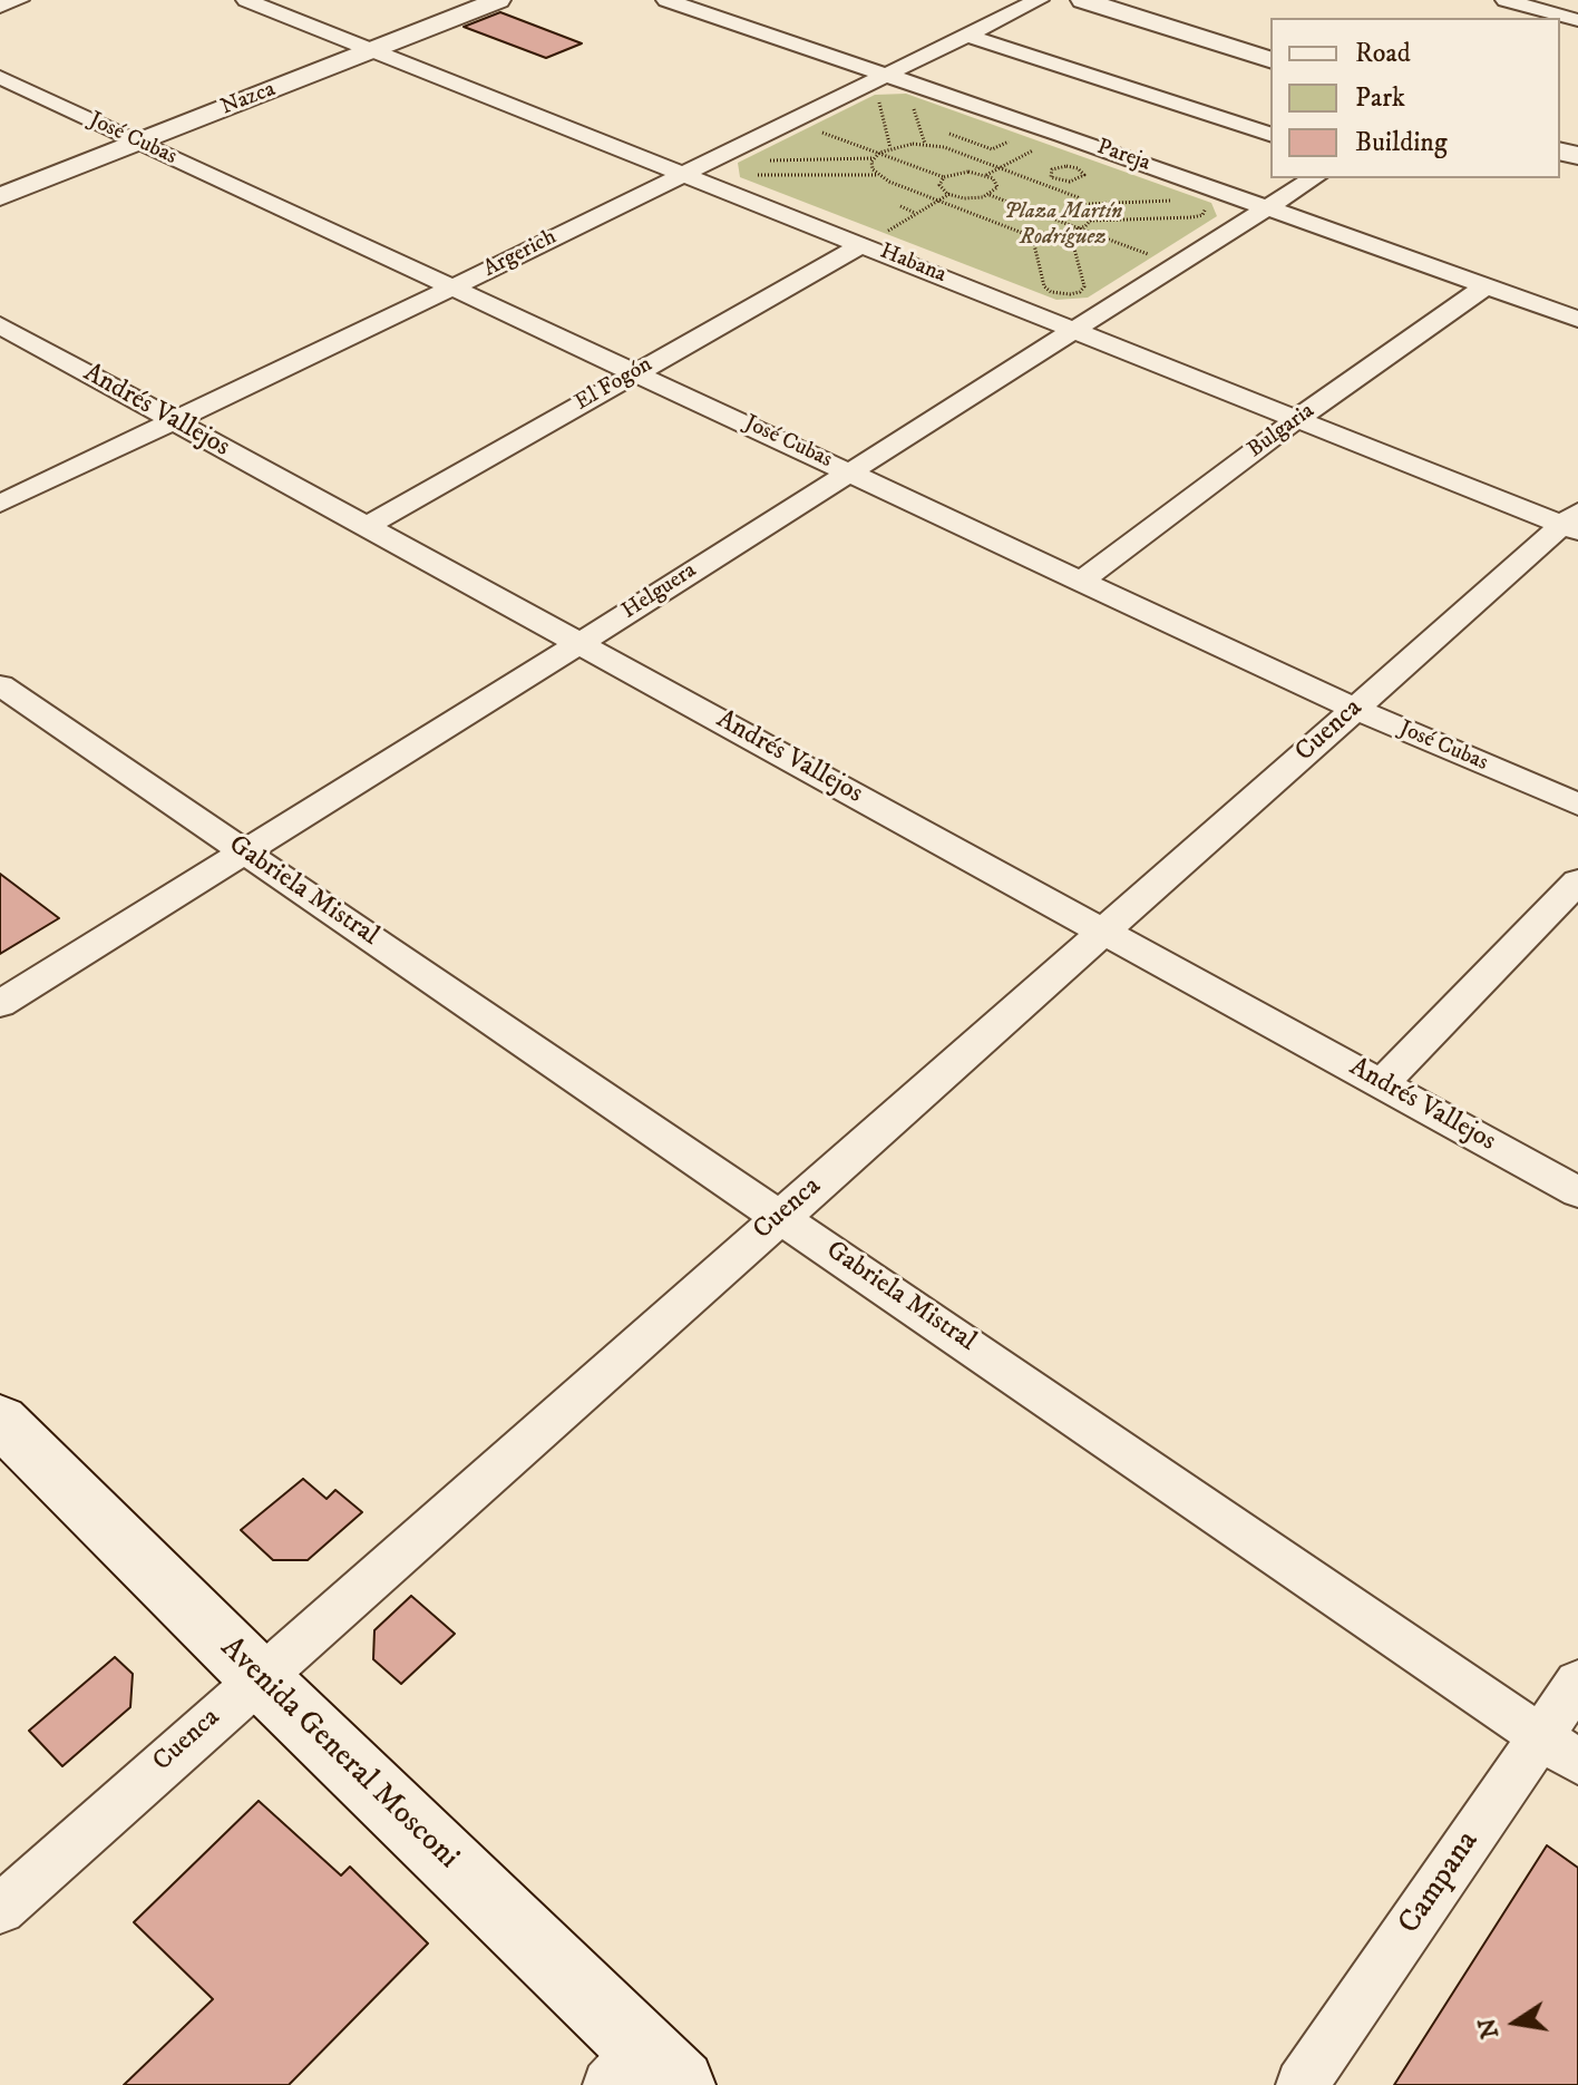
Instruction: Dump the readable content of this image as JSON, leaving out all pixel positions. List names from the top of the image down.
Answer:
{
  "streets": {
    "main road": ["Avenida General Mosconi"],
    "street": [
      "Nazca",
      "José Cubas",
      "Pareja",
      "Argerich",
      "Habana",
      "El Fogón",
      "Andrés Vallejos",
      "Bulgaria",
      "Helguera",
      "Cuenca",
      "Gabriela Mistral",
      "Campana"
    ]
  },
  "crossings": [
    ["Nazca", "José Cubas"],
    ["Nazca", "Habana"],
    ["José Cubas", "Argerich"],
    ["José Cubas", "El Fogón"],
    ["José Cubas", "Bulgaria"],
    ["José Cubas", "Helguera"],
    ["José Cubas", "Cuenca"],
    ["Pareja", "Argerich"],
    ["Pareja", "Bulgaria"],
    ["Pareja", "Helguera"],
    ["Argerich", "Habana"],
    ["Argerich", "Andrés Vallejos"],
    ["Habana", "El Fogón"],
    ["Habana", "Bulgaria"],
    ["Habana", "Helguera"],
    ["Habana", "Cuenca"],
    ["El Fogón", "Andrés Vallejos"],
    ["Andrés Vallejos", "Helguera"],
    ["Andrés Vallejos", "Cuenca"],
    ["Helguera", "Gabriela Mistral"],
    ["Cuenca", "Gabriela Mistral"],
    ["Cuenca", "Avenida General Mosconi"],
    ["Gabriela Mistral", "Campana"]
  ],
  "parks": ["Plaza Martín Rodríguez"],
  "legend": ["Road", "Park", "Building"],
  "north": "left"
}
